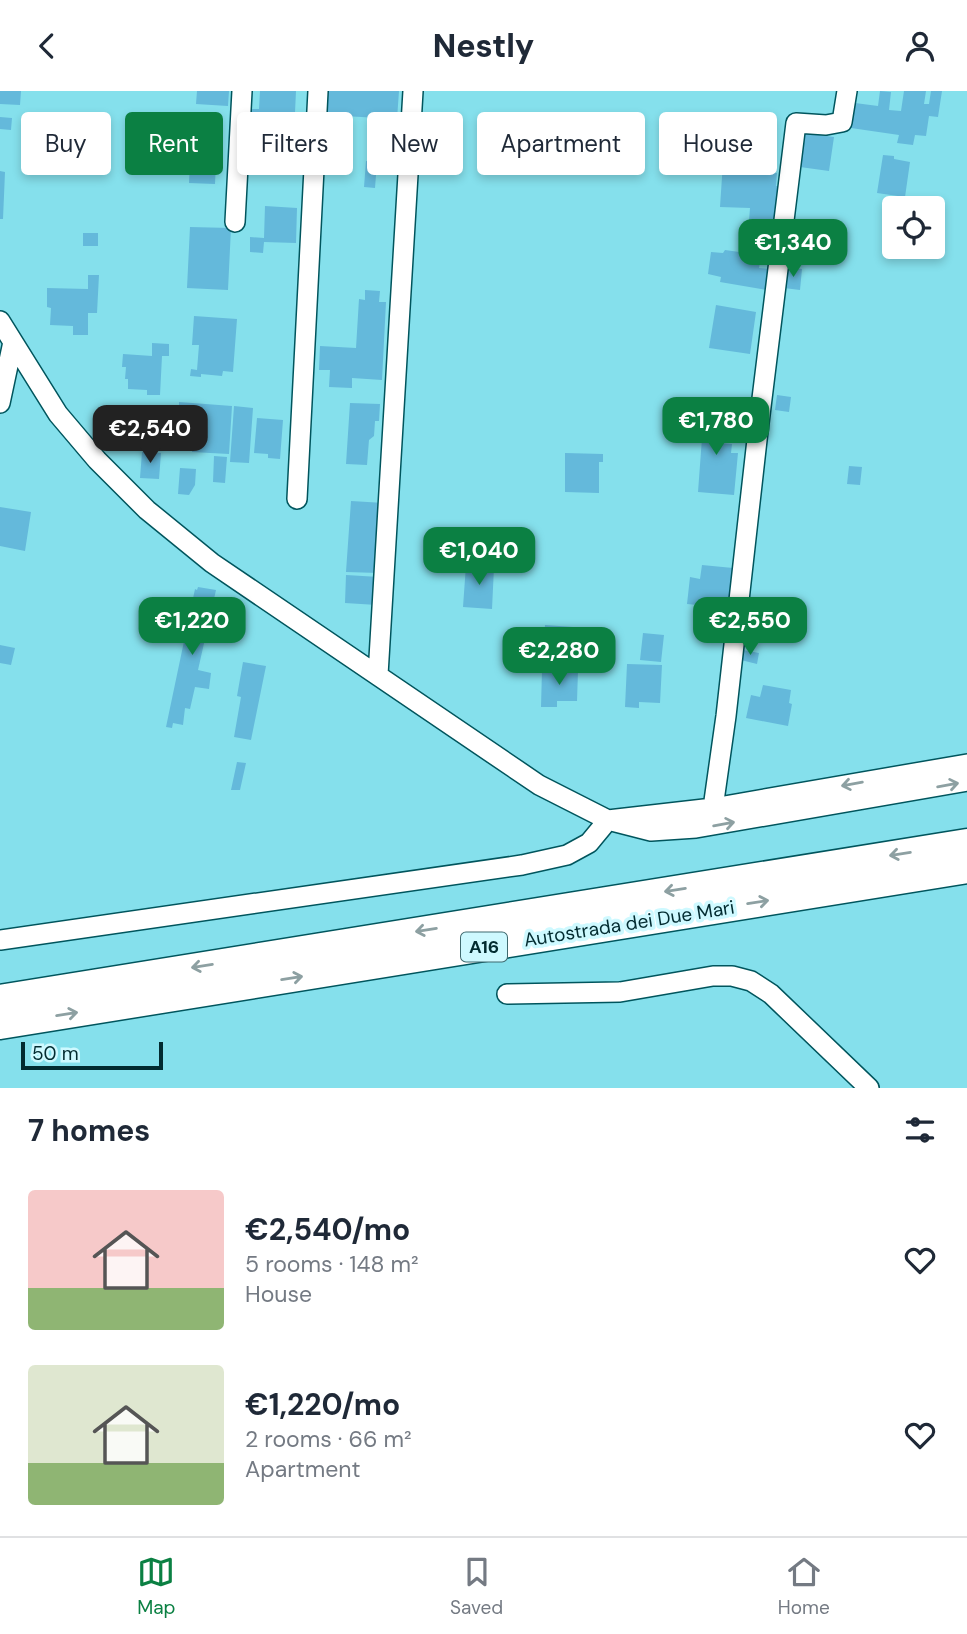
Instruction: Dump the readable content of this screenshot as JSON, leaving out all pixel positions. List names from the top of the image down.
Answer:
{
  "streets": {
    "highway": ["Autostrada dei Due Mari", "A16"]
  },
  "scale_bar": "50 m",
  "page": {
    "header": "Nestly",
    "chip": [
      "Buy",
      "Rent",
      "Filters",
      "New",
      "Apartment",
      "House"
    ],
    "price": [
      "€1,340",
      "€1,780",
      "€2,540",
      "€1,040",
      "€1,220",
      "€2,550",
      "€2,280"
    ],
    "scale": "50 m",
    "heading": "7 homes",
    "list": [
      {
        "name": "€2,540/mo",
        "note": "5 rooms · 148 m² · House"
      },
      {
        "name": "€1,220/mo",
        "note": "2 rooms · 66 m² · Apartment"
      }
    ],
    "tabs": ["Map", "Saved", "Home"]
  }
}
